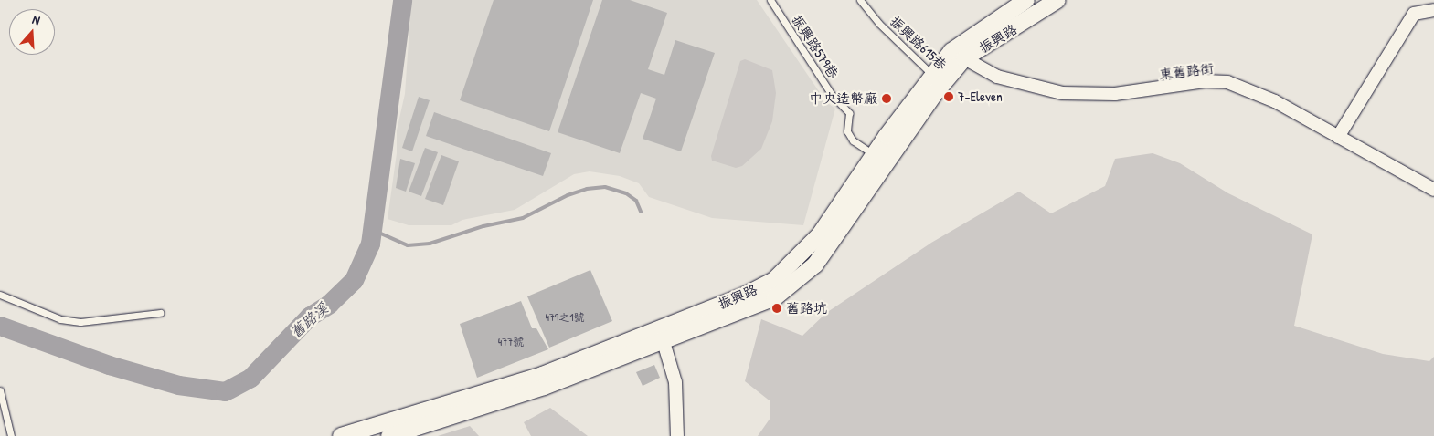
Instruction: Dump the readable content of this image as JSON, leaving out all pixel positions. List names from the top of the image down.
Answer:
{
  "streets": {
    "street": ["振興路", "東舊路街"],
    "lane": ["振興路615巷", "振興路579巷"]
  },
  "crossings": [
    ["振興路", "振興路615巷"],
    ["振興路", "振興路579巷"],
    ["振興路", "東舊路街"]
  ],
  "water": ["舊路溪"],
  "places": ["7-Eleven", "中央造幣廠", "舊路坑"],
  "house_numbers": ["479之1號", "477號"],
  "north": "top"
}
